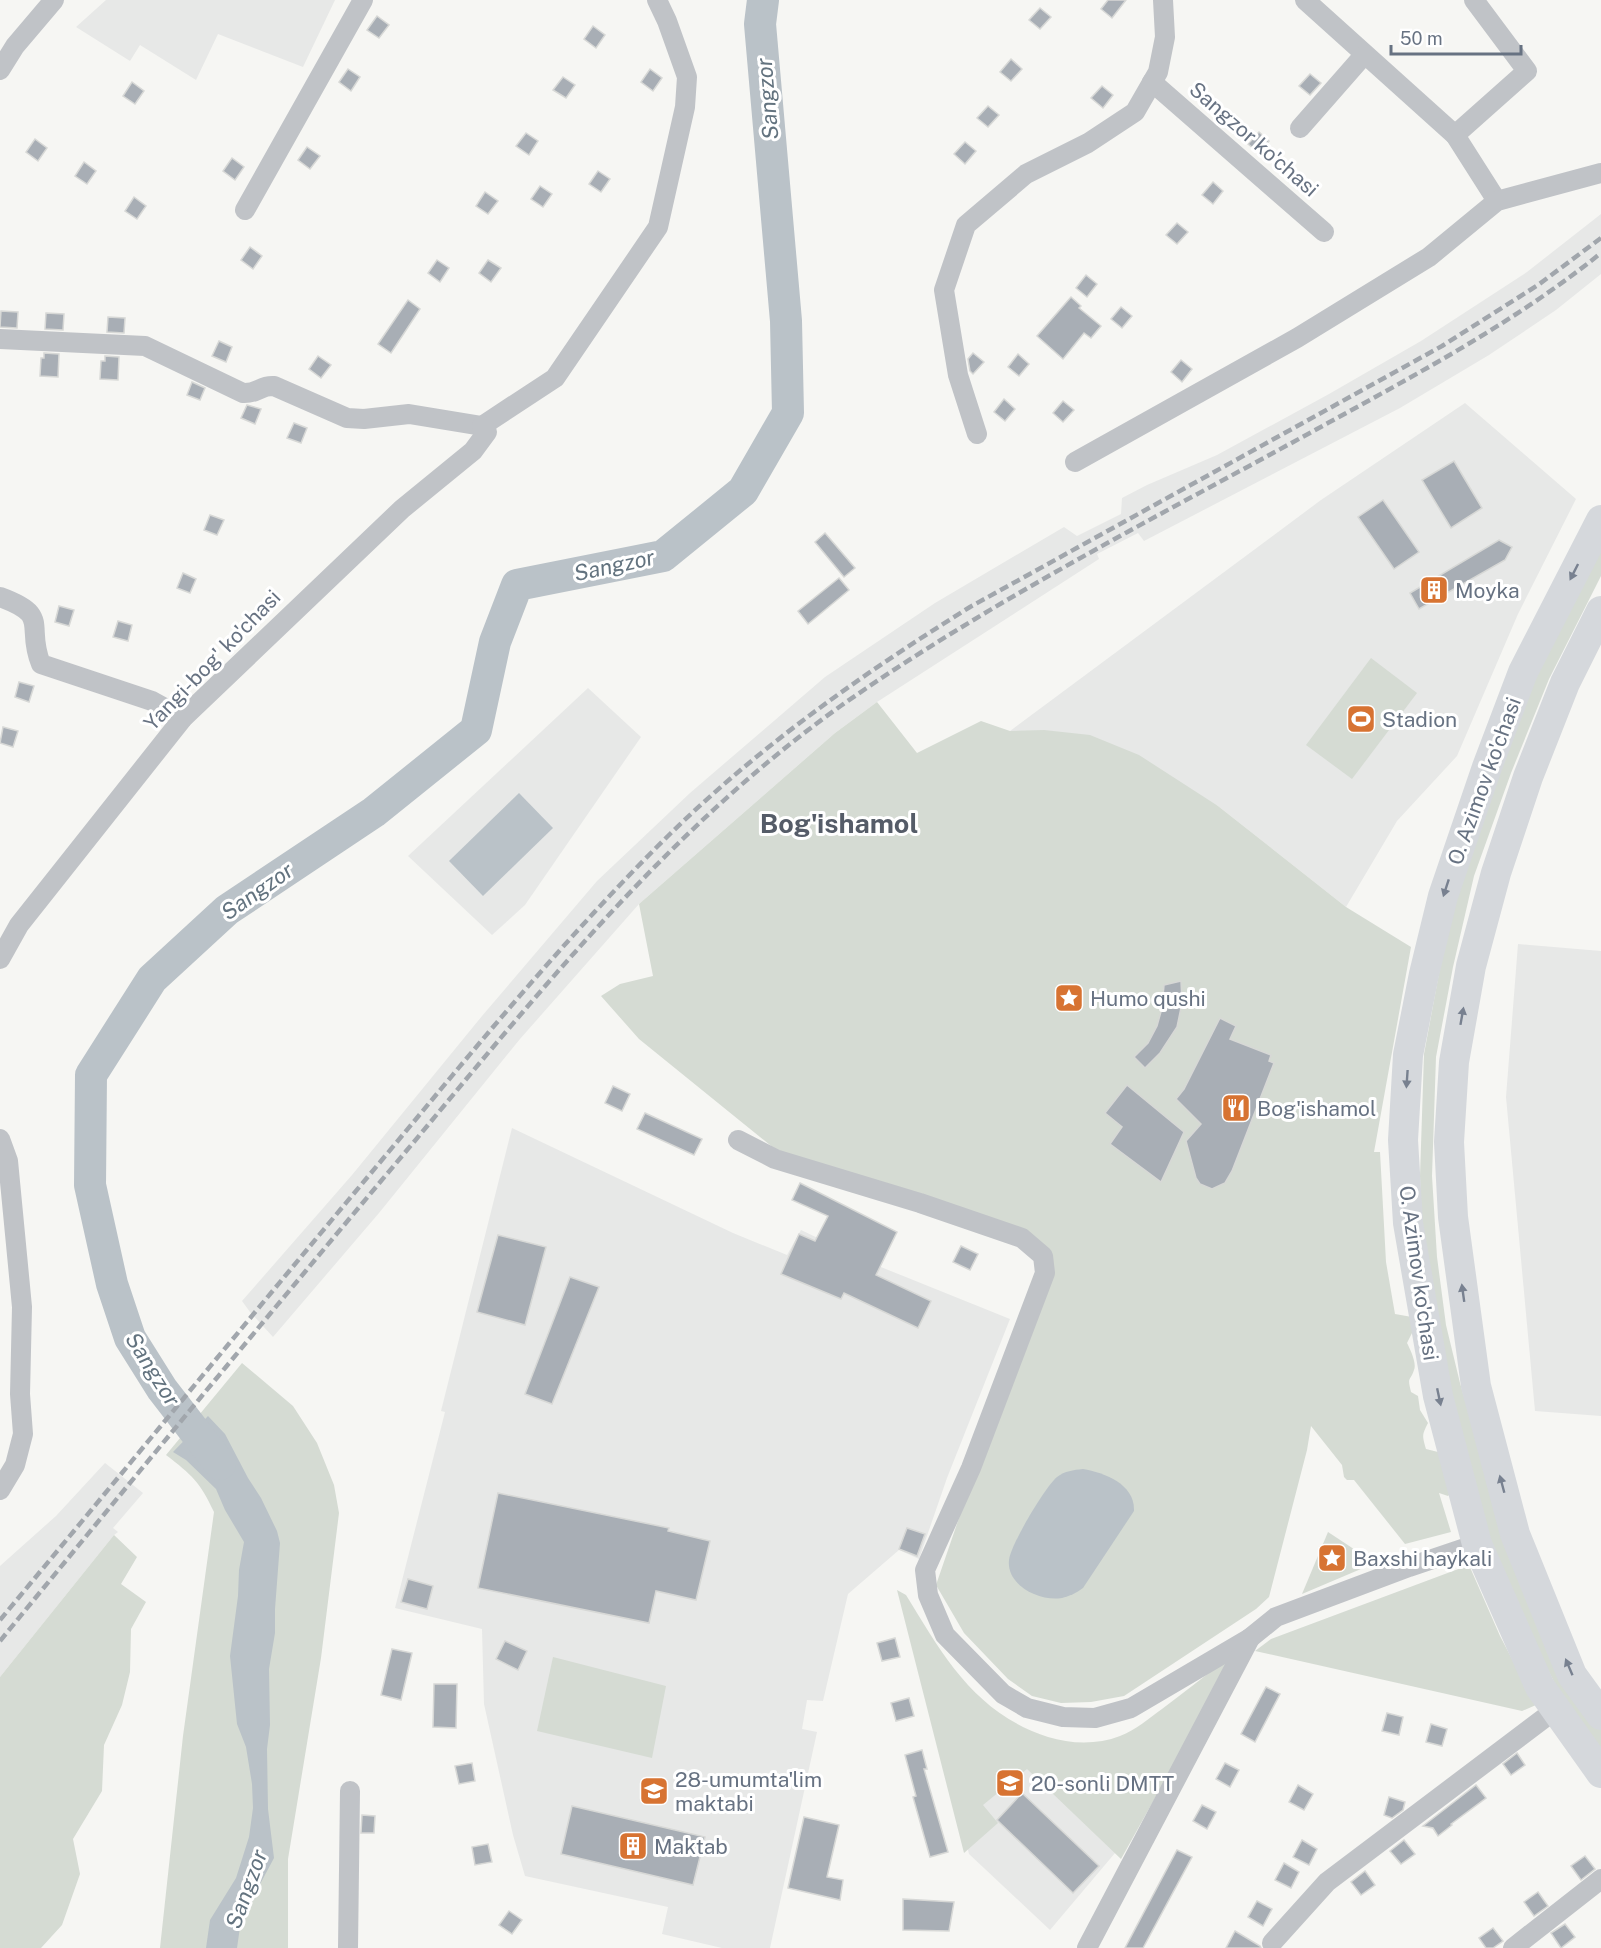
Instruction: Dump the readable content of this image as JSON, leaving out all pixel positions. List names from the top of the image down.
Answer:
{
  "streets": {
    "main road": ["O. Azimov ko'chasi"],
    "street": ["Sangzor ko'chasi", "Yangi-bog' ko'chasi"]
  },
  "districts": ["Bog'ishamol"],
  "water": ["Sangzor"],
  "places": {
    "building": ["Moyka", "Maktab"],
    "sports": ["Stadion"],
    "place": ["Humo qushi", "Baxshi haykali"],
    "restaurant": ["Bog'ishamol"],
    "school or university": ["20-sonli DMTT", "28-umumta'lim maktabi"]
  },
  "scale_bar": "50 m"
}
